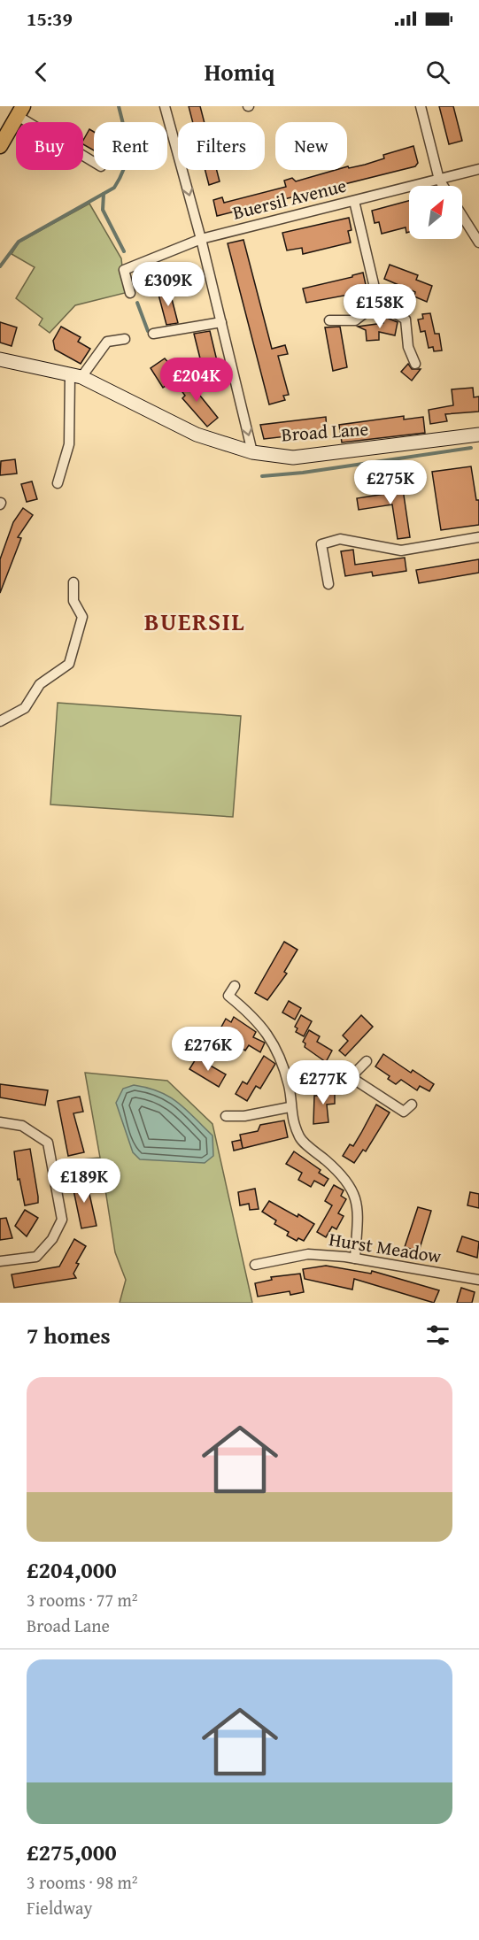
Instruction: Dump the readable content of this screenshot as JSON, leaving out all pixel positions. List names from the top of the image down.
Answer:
{
  "streets": {
    "main road": ["Broad Lane"],
    "street": ["Buersil Avenue", "Hurst Meadow"]
  },
  "districts": ["BUERSIL"],
  "north": "top right",
  "page": {
    "status": "15:39",
    "header": "Homiq",
    "chip": [
      "Buy",
      "Rent",
      "Filters",
      "New"
    ],
    "price": [
      "£309K",
      "£158K",
      "£204K",
      "£275K",
      "£276K",
      "£277K",
      "£189K"
    ],
    "heading": "7 homes",
    "list": [
      {
        "name": "£204,000",
        "note": "3 rooms · 77 m² · Broad Lane"
      },
      {
        "name": "£275,000",
        "note": "3 rooms · 98 m² · Fieldway"
      }
    ]
  }
}
